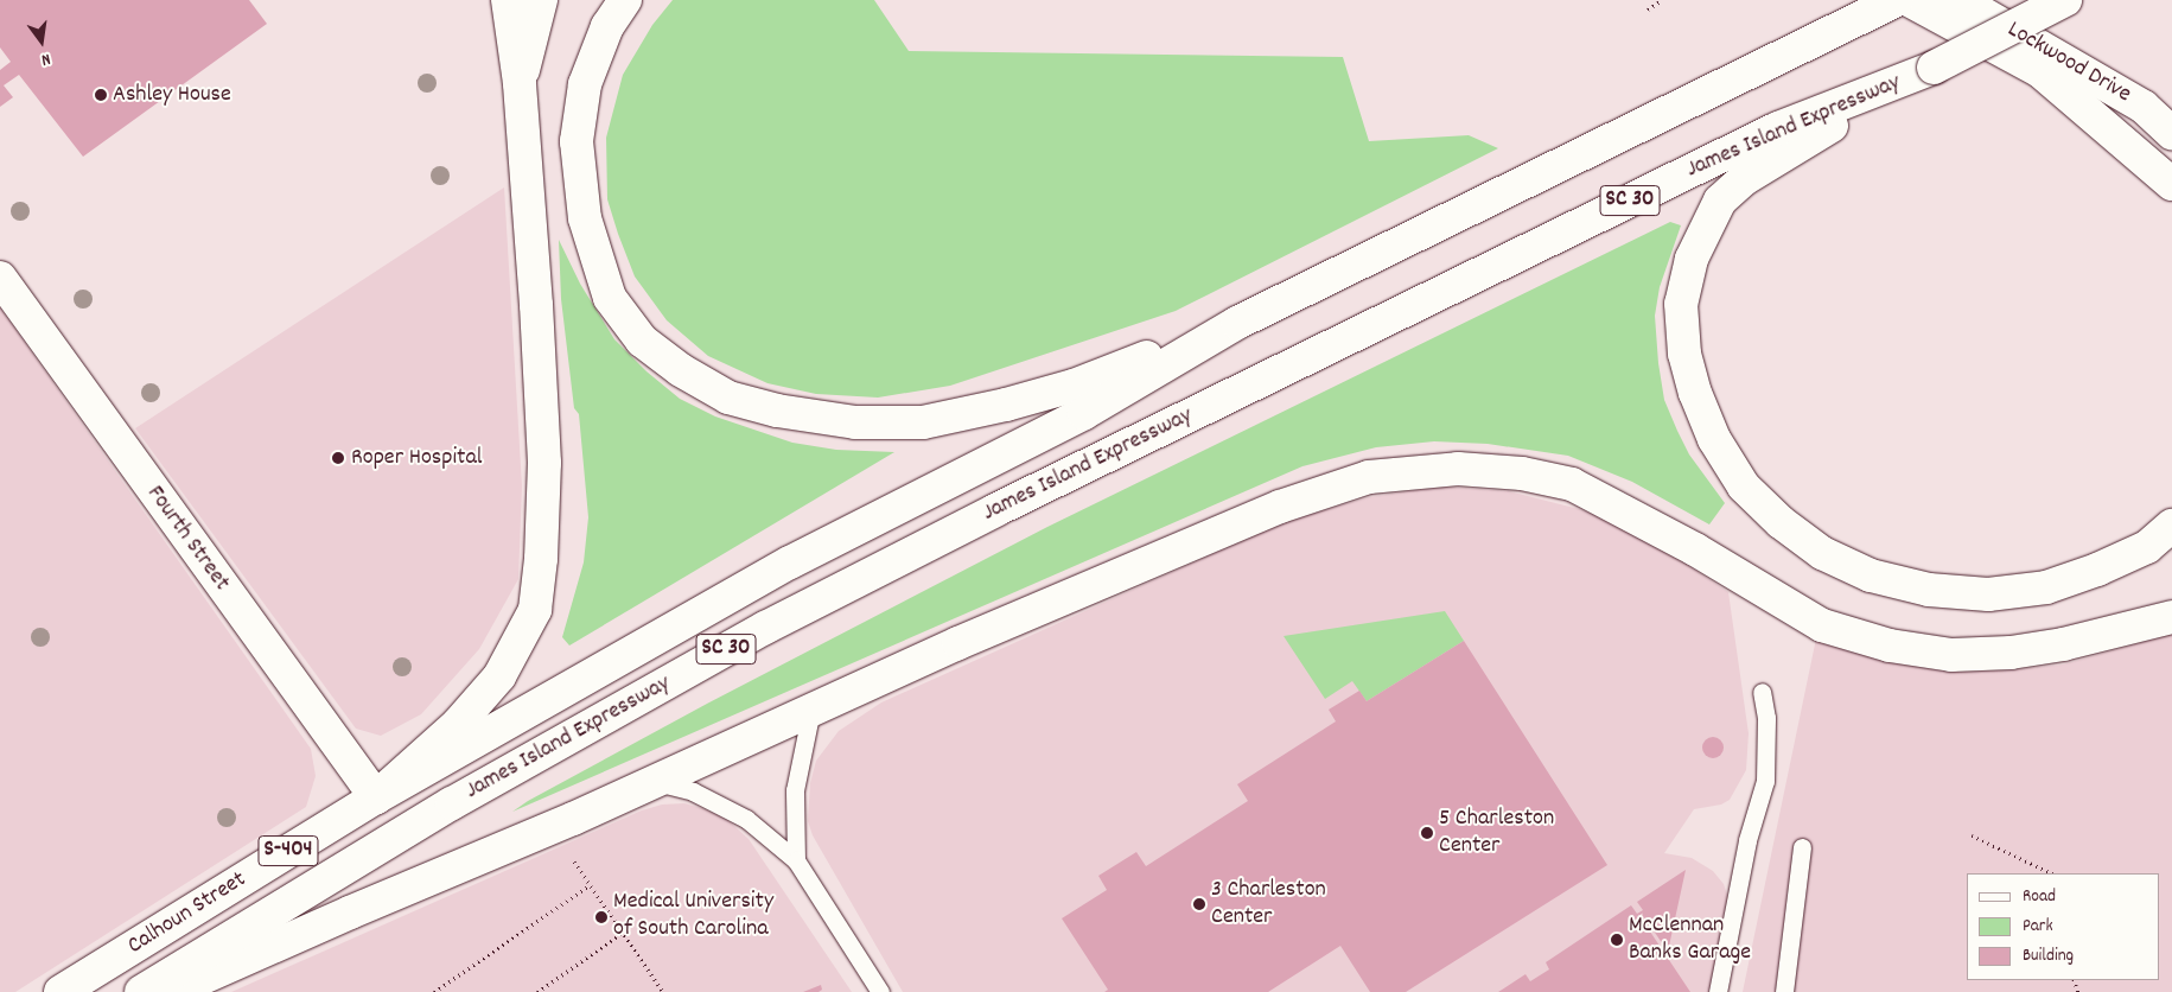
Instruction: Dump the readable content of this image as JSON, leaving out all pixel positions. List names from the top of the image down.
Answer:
{
  "streets": {
    "main road": [
      "Lockwood Drive",
      "James Island Expressway",
      "SC 30",
      "Fourth Street",
      "S-404",
      "Calhoun Street"
    ]
  },
  "crossings": [
    ["James Island Expressway", "SC 30"],
    ["James Island Expressway", "Fourth Street"],
    ["James Island Expressway", "Calhoun Street"],
    ["Fourth Street", "Calhoun Street"]
  ],
  "places": [
    "Ashley House",
    "Roper Hospital",
    "5 Charleston Center",
    "3 Charleston Center",
    "Medical University of South Carolina",
    "McClennan Banks Garage"
  ],
  "legend": ["Road", "Park", "Building"],
  "north": "bottom"
}
